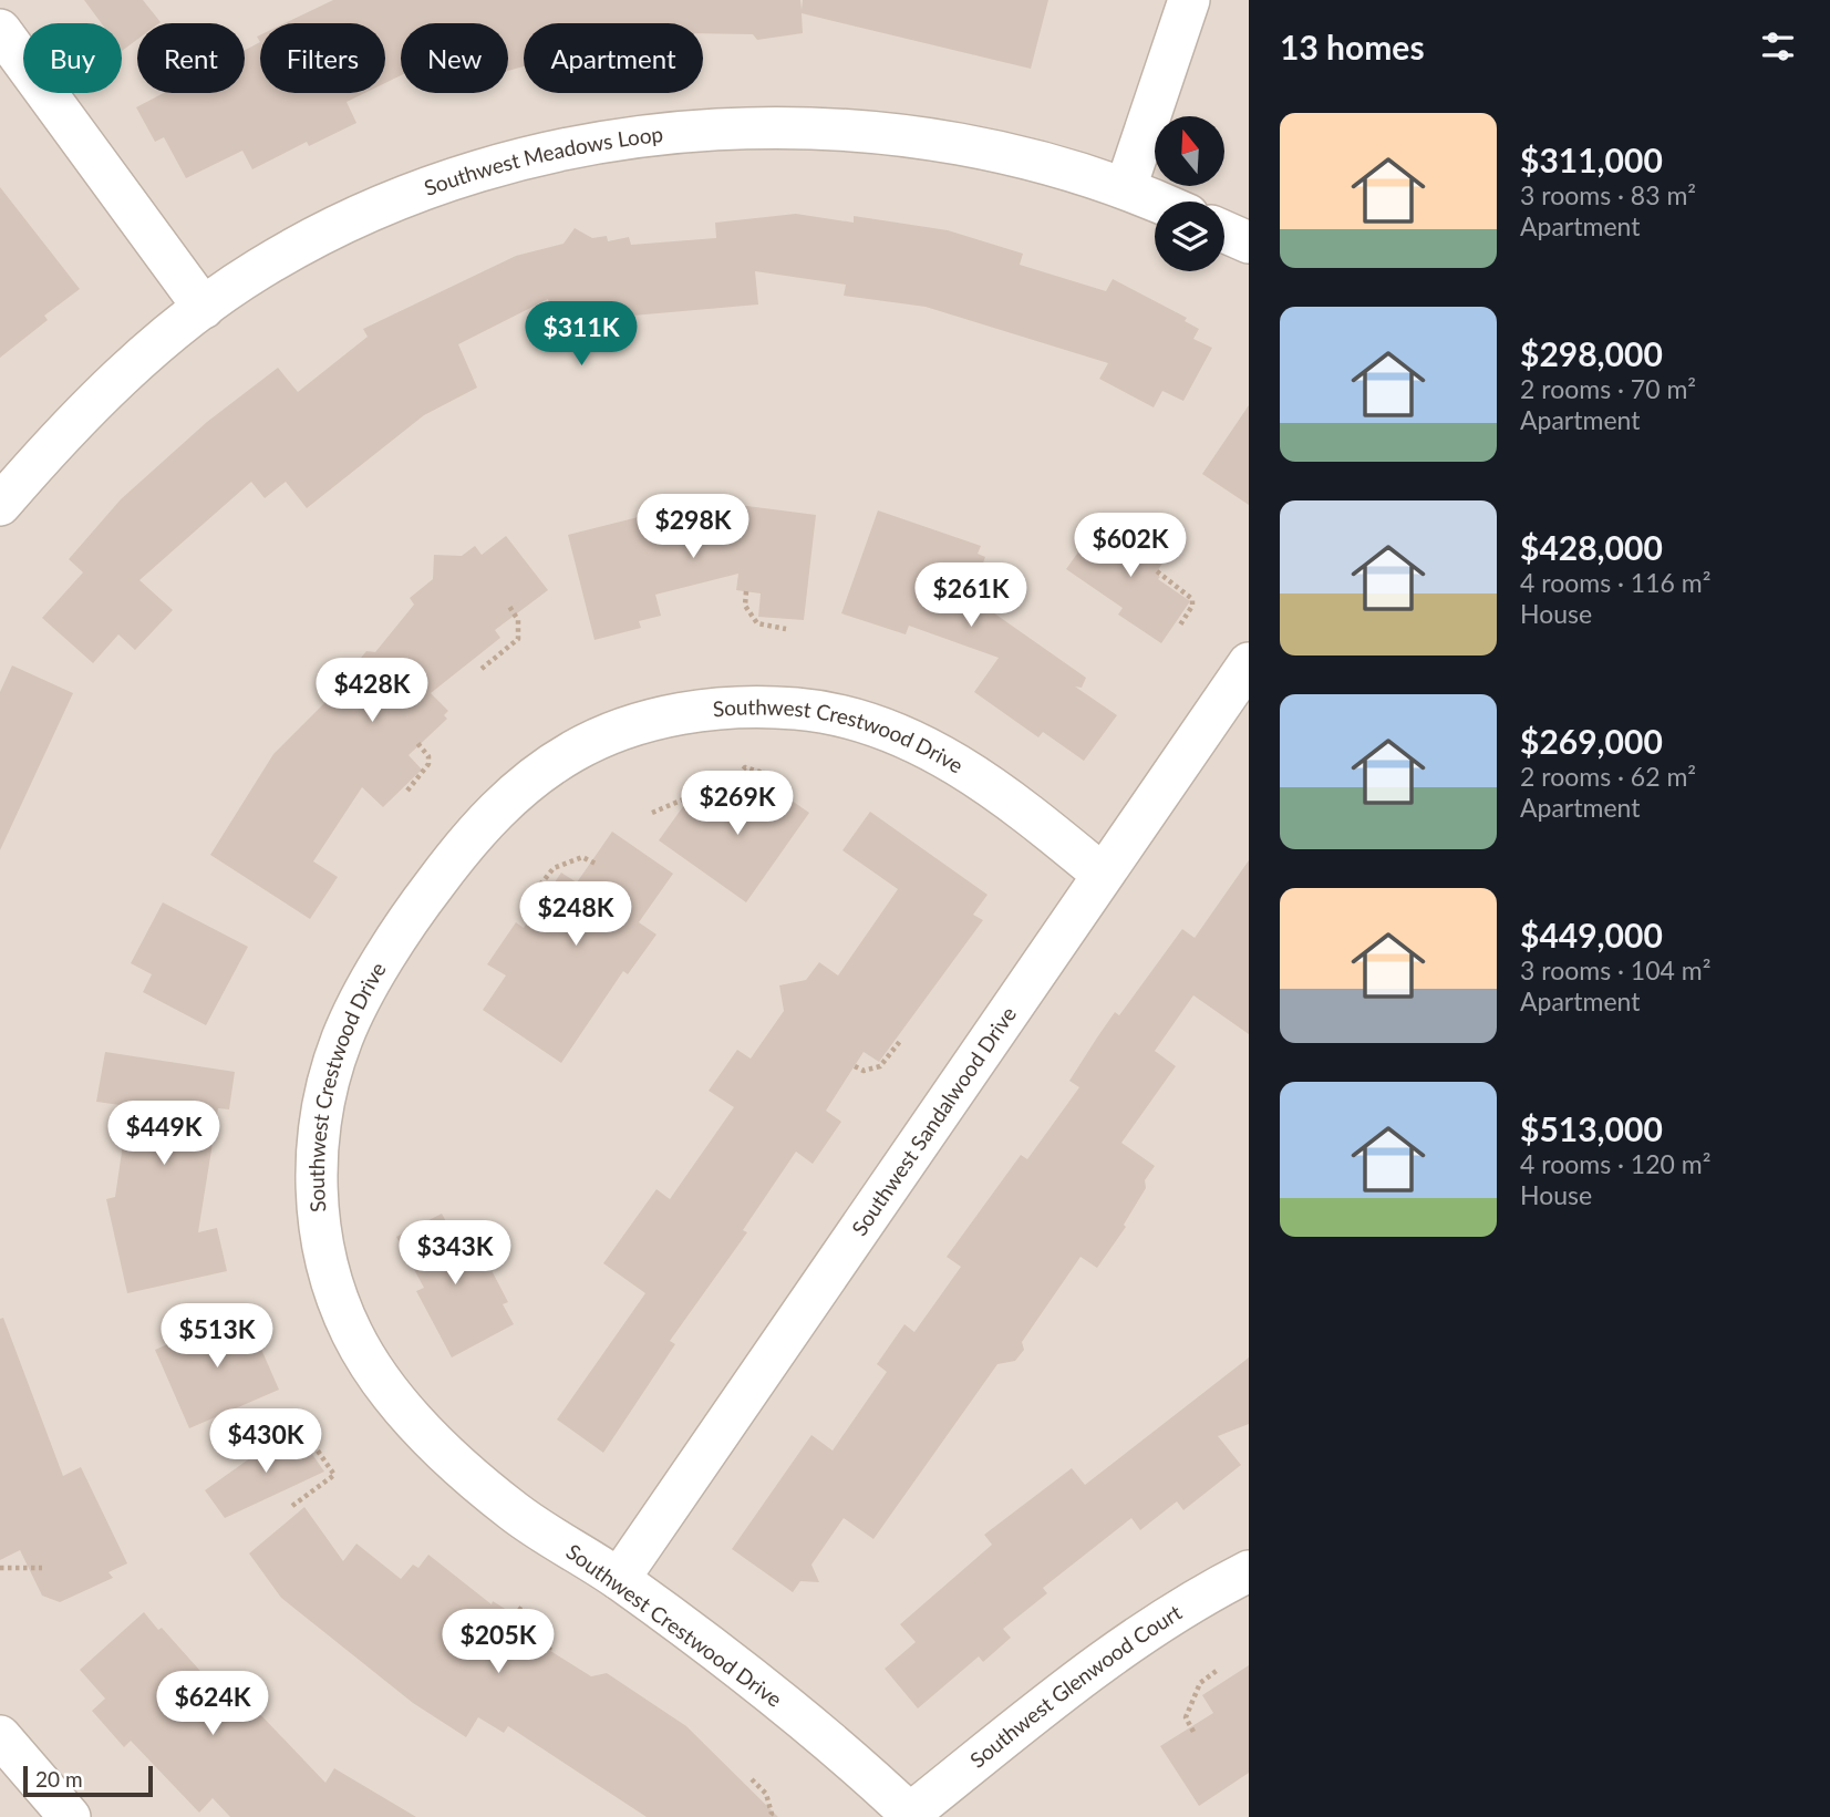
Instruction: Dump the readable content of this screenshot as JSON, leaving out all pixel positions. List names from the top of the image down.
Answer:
{
  "streets": {
    "street": [
      "Southwest Meadows Loop",
      "Southwest Crestwood Drive",
      "Southwest Sandalwood Drive",
      "Southwest Glenwood Court"
    ]
  },
  "crossings": [
    ["Southwest Crestwood Drive", "Southwest Sandalwood Drive"],
    ["Southwest Crestwood Drive", "Southwest Glenwood Court"]
  ],
  "scale_bar": "20 m",
  "north": "top",
  "page": {
    "heading": "13 homes",
    "chip": [
      "Buy",
      "Rent",
      "Filters",
      "New",
      "Apartment"
    ],
    "list": [
      {
        "name": "$311,000",
        "note": "3 rooms · 83 m² · Apartment"
      },
      {
        "name": "$298,000",
        "note": "2 rooms · 70 m² · Apartment"
      },
      {
        "name": "$428,000",
        "note": "4 rooms · 116 m² · House"
      },
      {
        "name": "$269,000",
        "note": "2 rooms · 62 m² · Apartment"
      },
      {
        "name": "$449,000",
        "note": "3 rooms · 104 m² · Apartment"
      },
      {
        "name": "$513,000",
        "note": "4 rooms · 120 m² · House"
      }
    ],
    "price": [
      "$311K",
      "$298K",
      "$602K",
      "$261K",
      "$428K",
      "$269K",
      "$248K",
      "$449K",
      "$343K",
      "$513K",
      "$430K",
      "$205K",
      "$624K"
    ],
    "scale": "20 m"
  }
}
